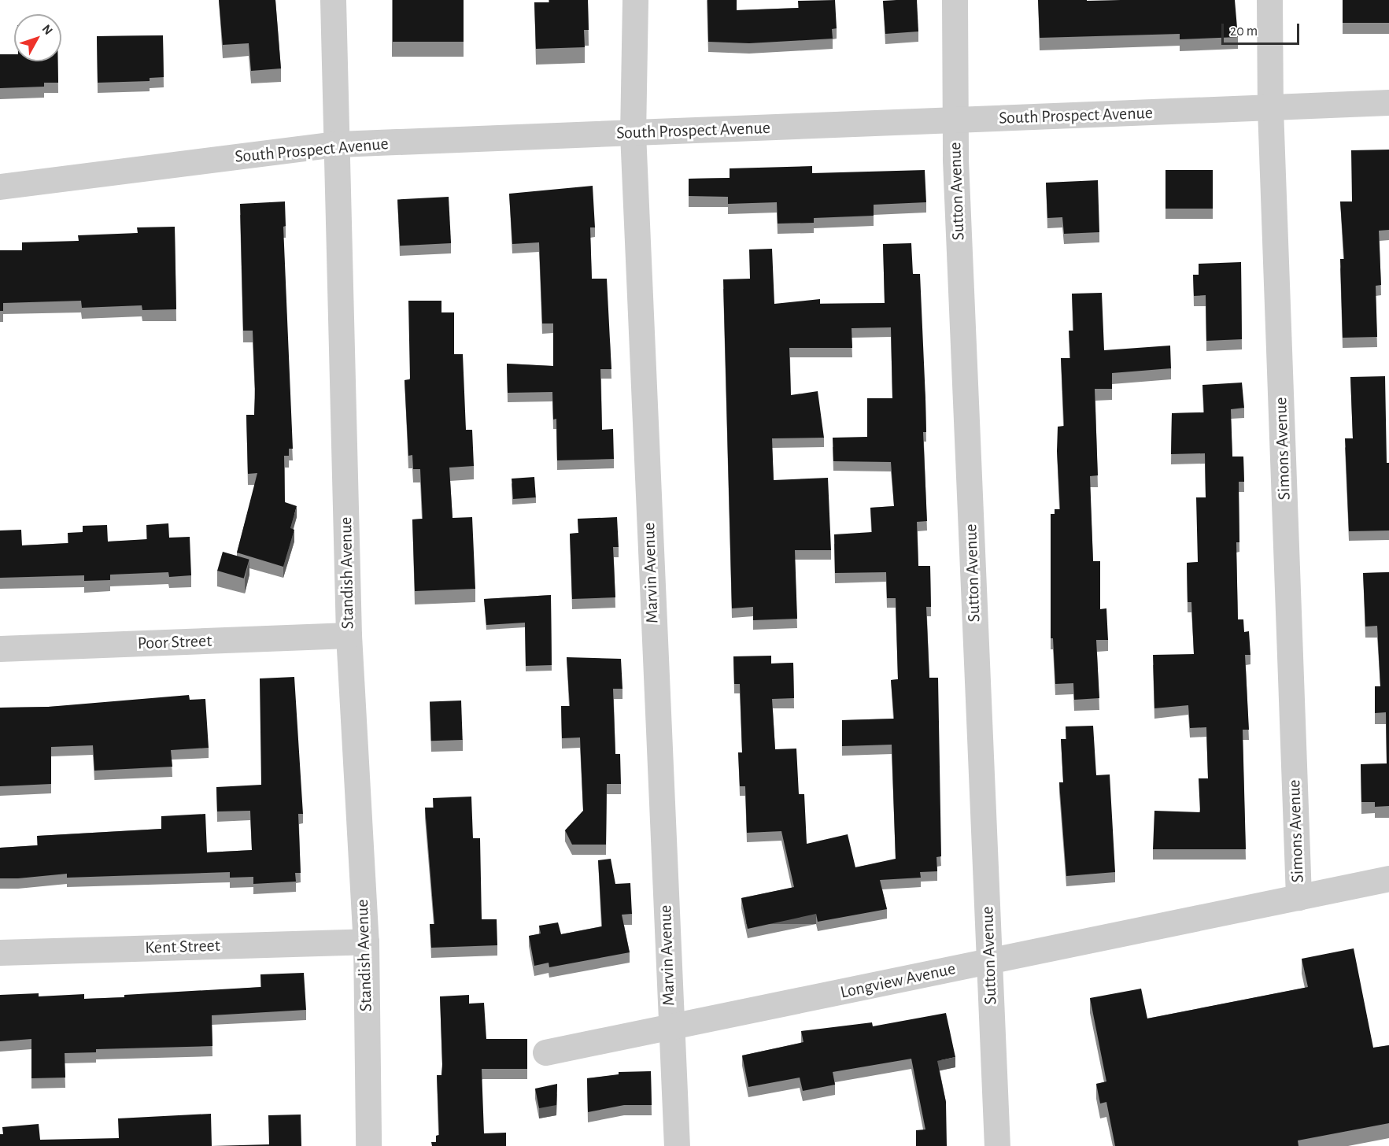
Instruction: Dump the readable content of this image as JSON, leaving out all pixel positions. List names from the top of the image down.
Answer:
{
  "streets": {
    "street": [
      "South Prospect Avenue",
      "Sutton Avenue",
      "Simons Avenue",
      "Standish Avenue",
      "Marvin Avenue",
      "Poor Street",
      "Kent Street",
      "Longview Avenue"
    ]
  },
  "crossings": [
    ["South Prospect Avenue", "Sutton Avenue"],
    ["South Prospect Avenue", "Simons Avenue"],
    ["South Prospect Avenue", "Standish Avenue"],
    ["South Prospect Avenue", "Marvin Avenue"],
    ["Sutton Avenue", "Longview Avenue"],
    ["Simons Avenue", "Longview Avenue"],
    ["Standish Avenue", "Poor Street"],
    ["Standish Avenue", "Kent Street"],
    ["Marvin Avenue", "Longview Avenue"]
  ],
  "scale_bar": "20 m",
  "north": "top right"
}
